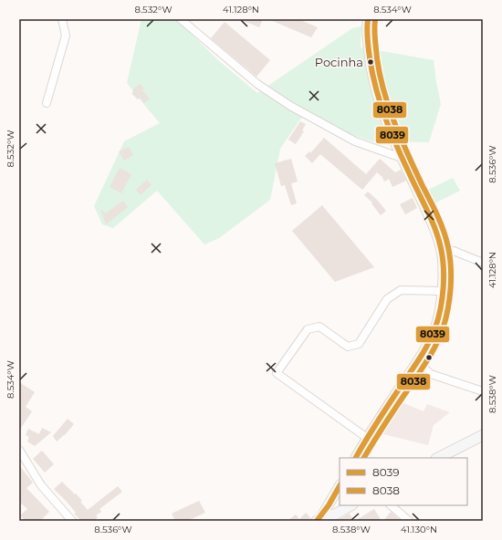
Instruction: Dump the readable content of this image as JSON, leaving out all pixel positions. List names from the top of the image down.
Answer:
{
  "places": ["Pocinha"],
  "lines": ["transit line 8039", "transit line 8038"],
  "legend": ["8039", "8038"],
  "coordinates": [
    "8.532°W",
    "41.128°N",
    "8.534°W",
    "8.536°W",
    "8.538°W",
    "41.130°N"
  ]
}
